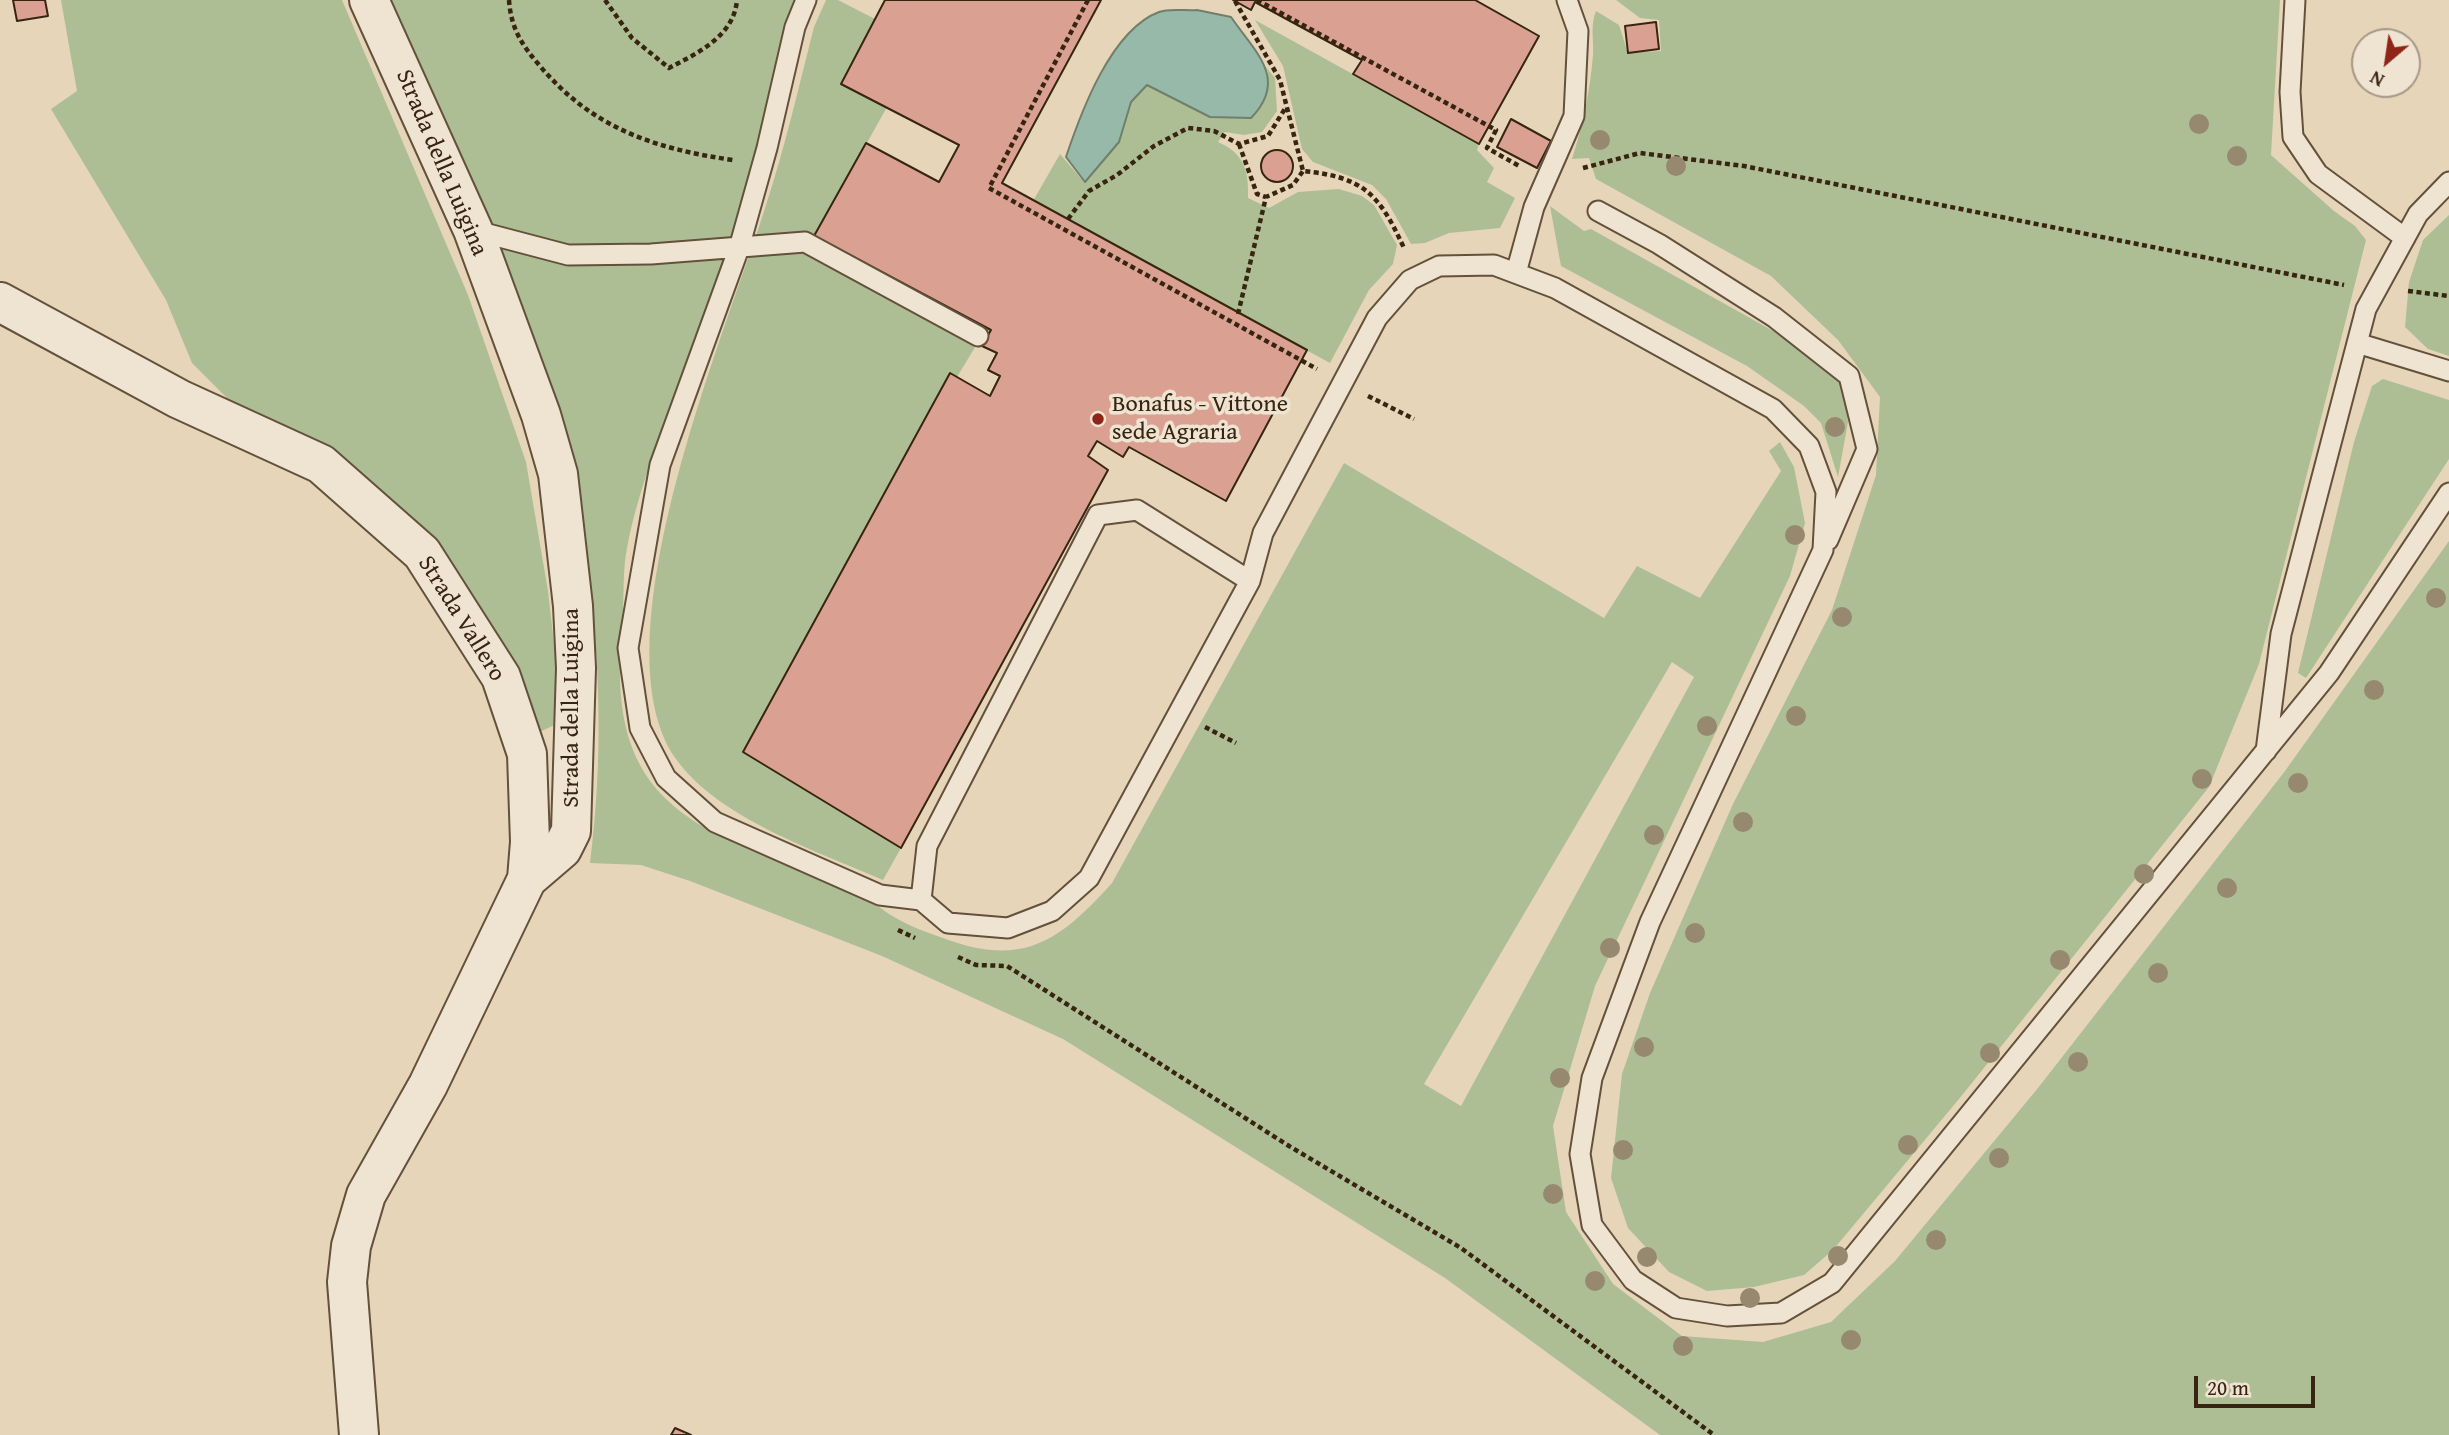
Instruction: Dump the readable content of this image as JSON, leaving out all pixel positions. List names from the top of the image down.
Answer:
{
  "streets": {
    "street": ["Strada della Luigina", "Strada Vallero"]
  },
  "crossings": [
    ["Strada della Luigina", "Strada Vallero"]
  ],
  "places": ["Bonafus - Vittone sede Agraria"],
  "scale_bar": "20 m",
  "north": "bottom left"
}
